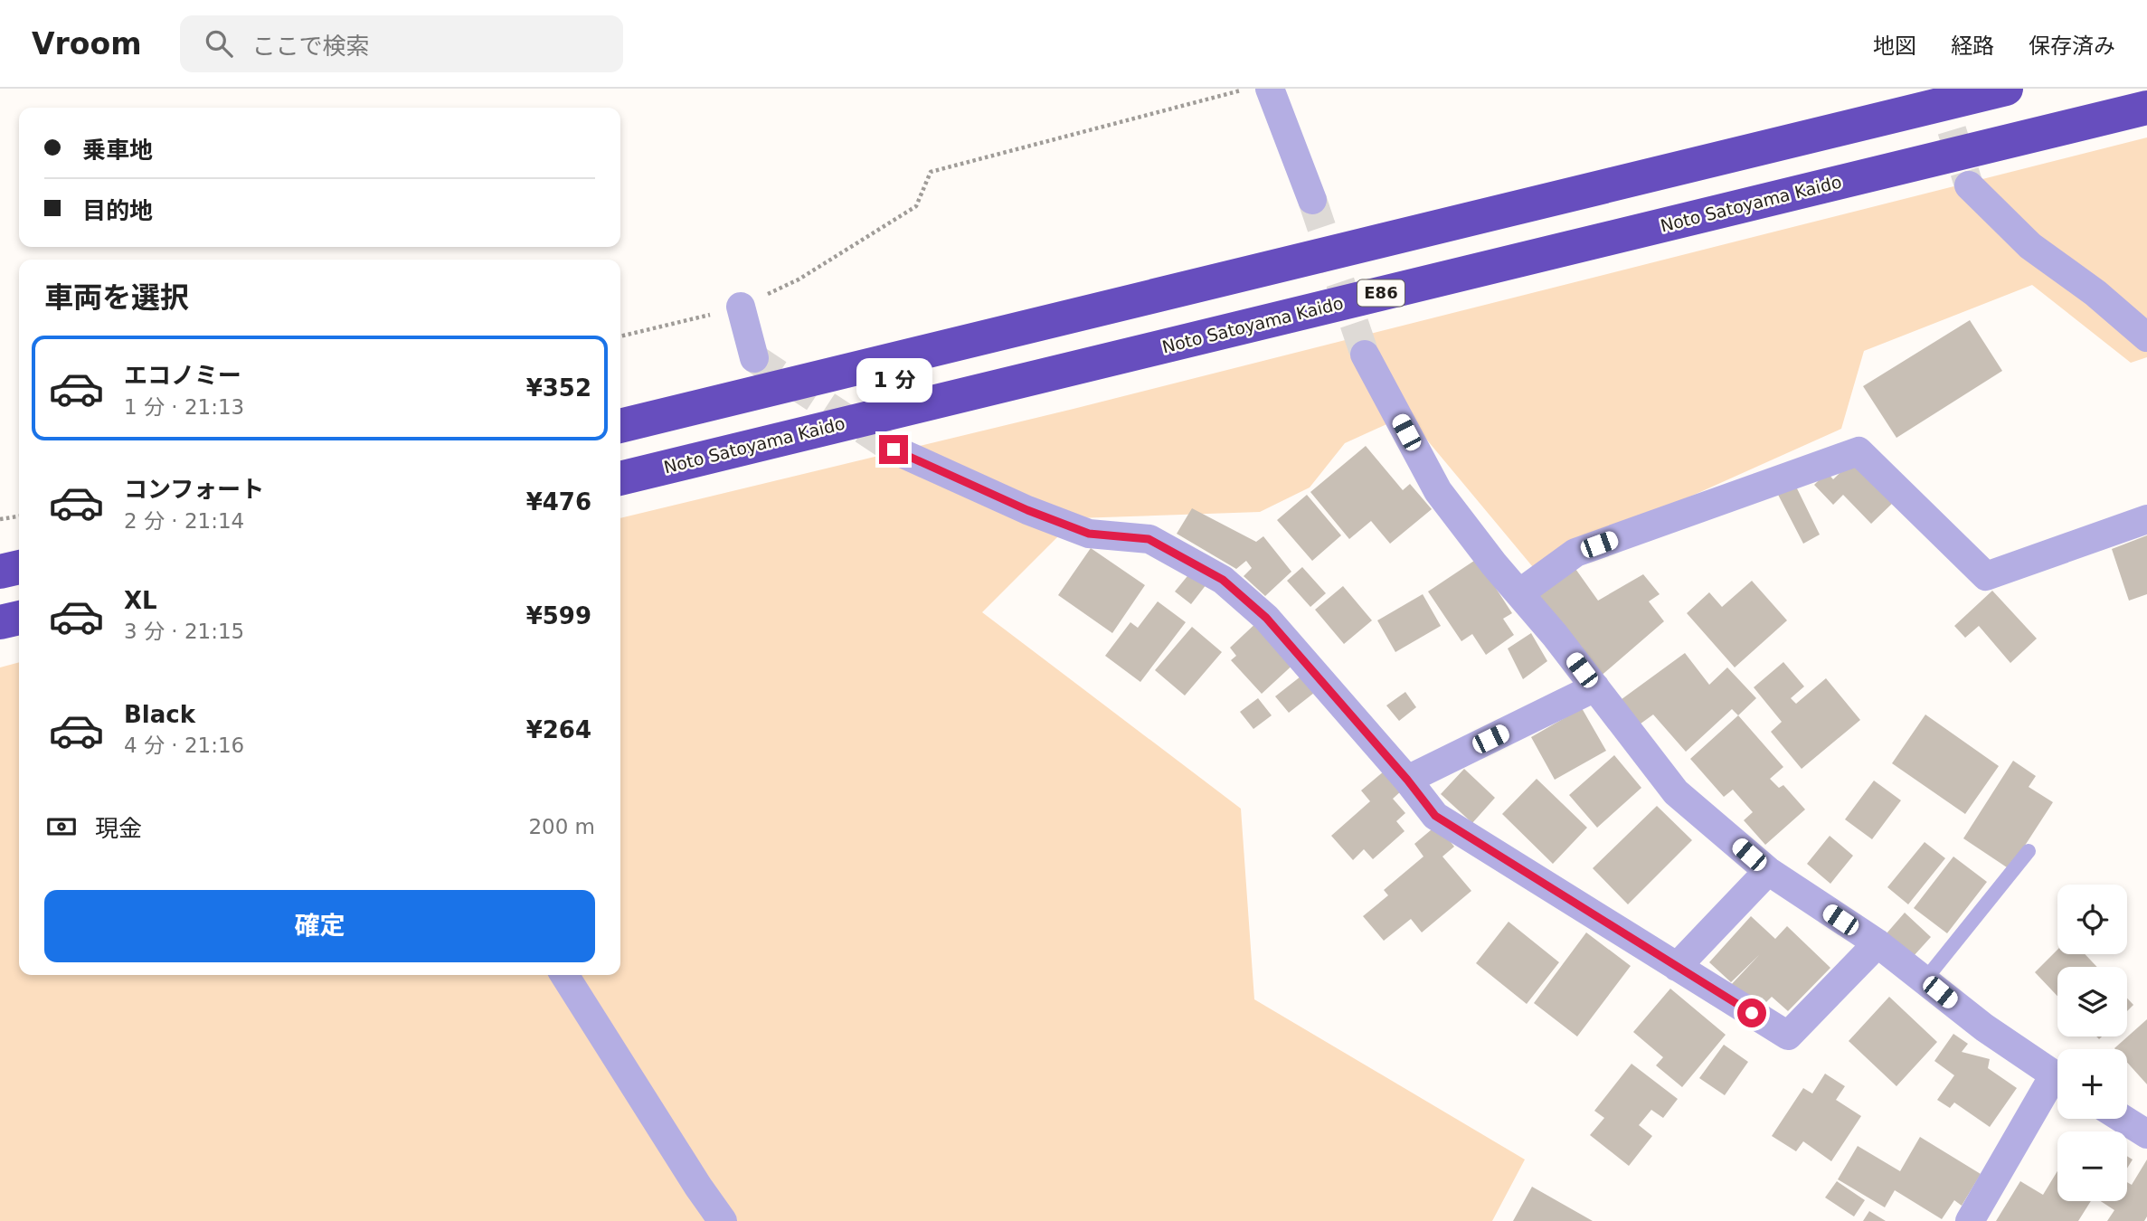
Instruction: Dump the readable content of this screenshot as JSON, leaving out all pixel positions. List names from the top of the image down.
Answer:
{
  "streets": {
    "highway": ["Noto Satoyama Kaido", "E86"]
  },
  "page": {
    "header": "Vroom",
    "search": "ここで検索",
    "nav": ["地図", "経路", "保存済み"],
    "banner": ["乗車地", "目的地"],
    "heading": "車両を選択",
    "list": [
      {
        "name": "エコノミー",
        "note": "1 分 · 21:13",
        "value": "¥352"
      },
      {
        "name": "コンフォート",
        "note": "2 分 · 21:14",
        "value": "¥476"
      },
      {
        "name": "XL",
        "note": "3 分 · 21:15",
        "value": "¥599"
      },
      {
        "name": "Black",
        "note": "4 分 · 21:16",
        "value": "¥264"
      }
    ],
    "bubble": "1 分",
    "pay": ["現金", "200 m"],
    "buttons": "確定",
    "map_buttons": ["+", "−"]
  }
}
